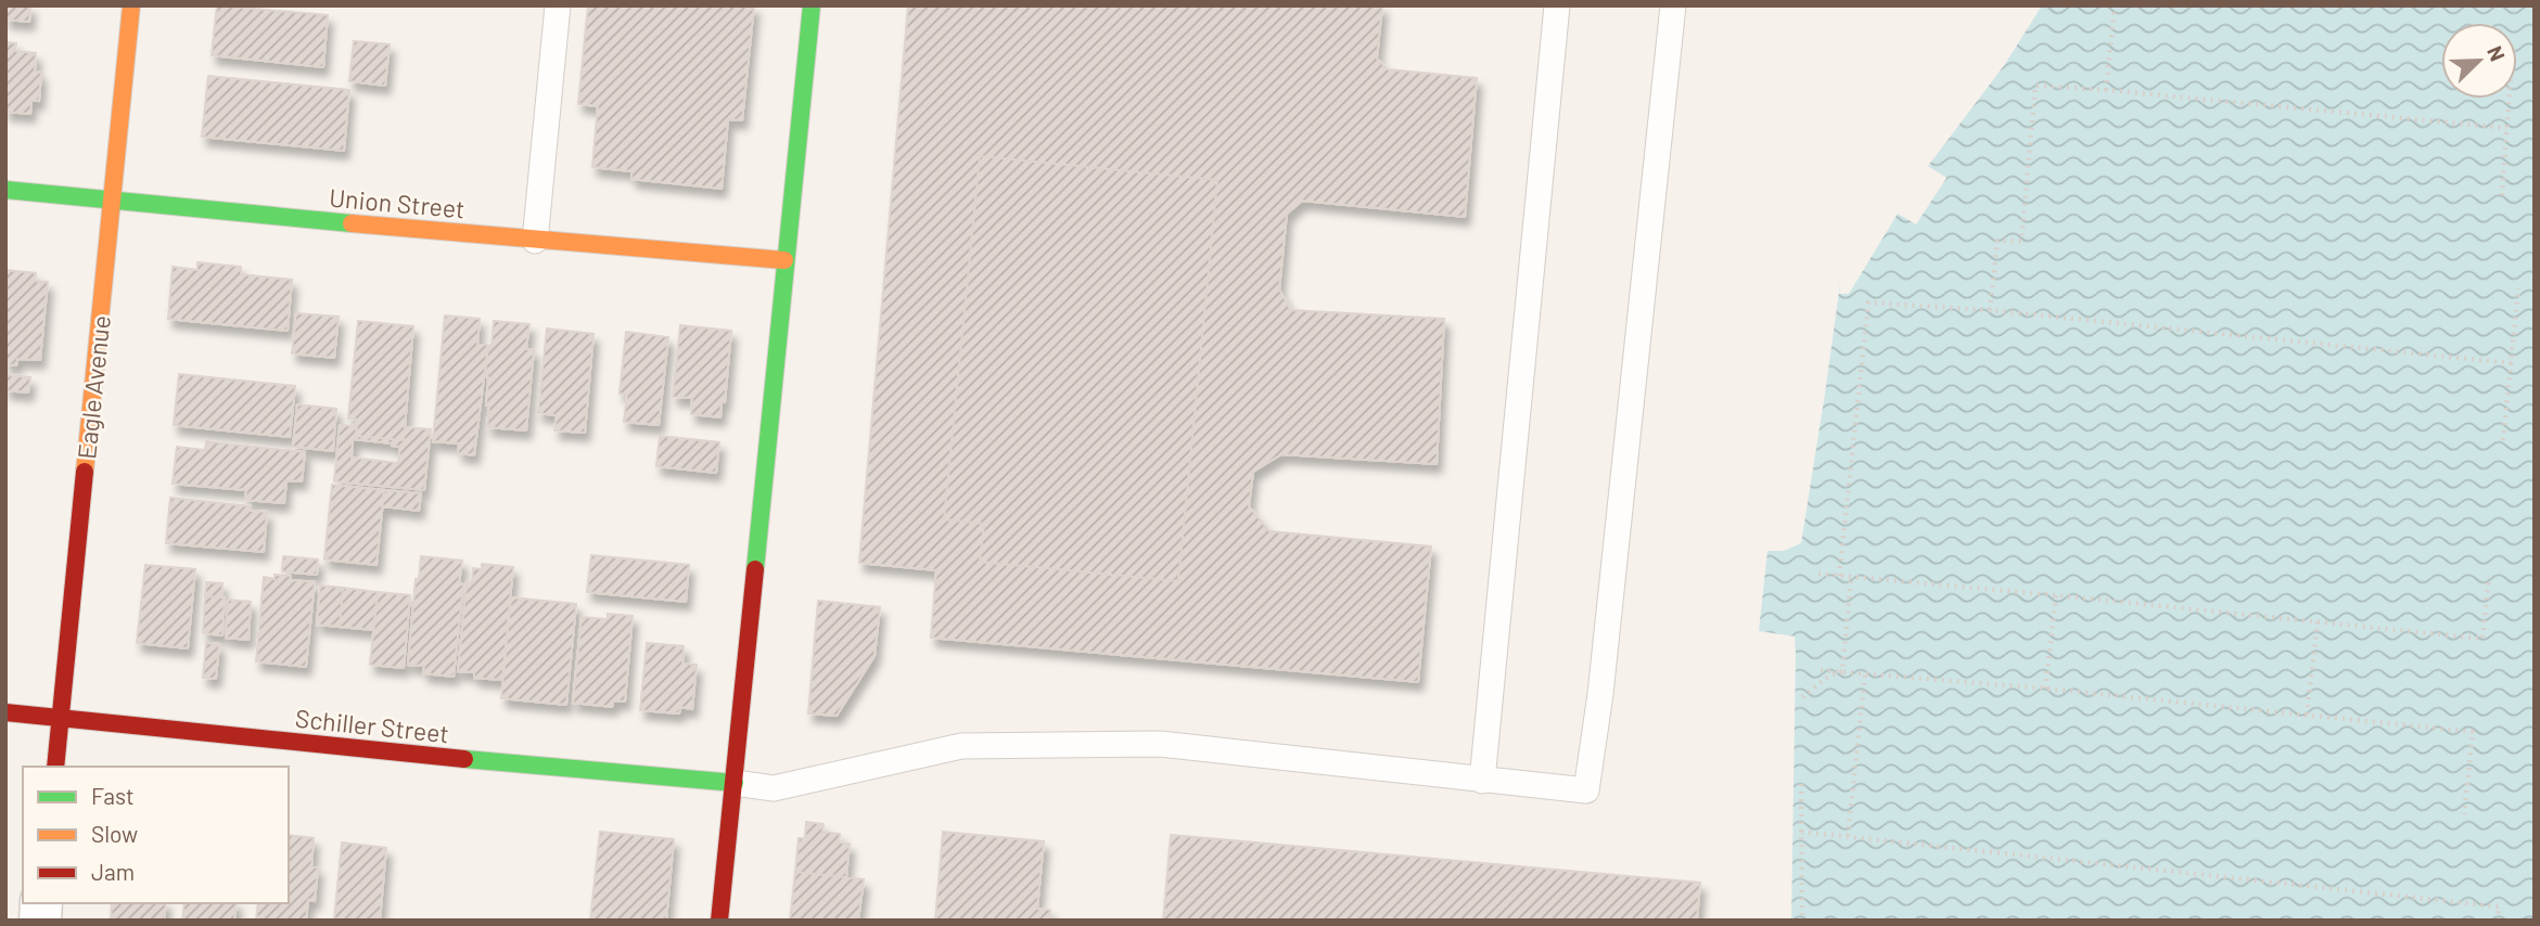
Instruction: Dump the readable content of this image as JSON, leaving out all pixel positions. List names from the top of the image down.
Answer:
{
  "streets": {
    "street": ["Union Street", "Eagle Avenue", "Schiller Street"]
  },
  "crossings": [
    ["Union Street", "Eagle Avenue"],
    ["Eagle Avenue", "Schiller Street"]
  ],
  "legend": ["Fast", "Slow", "Jam"],
  "north": "top right"
}
